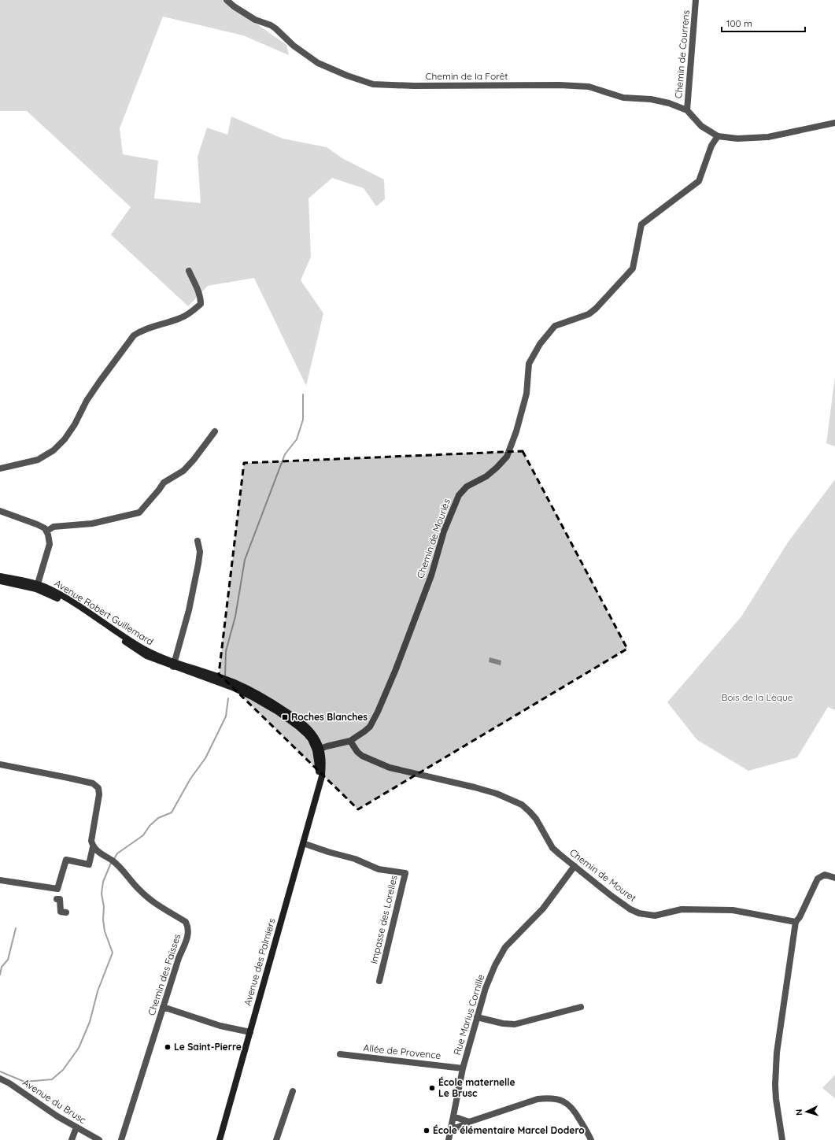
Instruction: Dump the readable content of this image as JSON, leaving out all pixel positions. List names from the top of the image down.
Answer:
{
  "streets": {
    "main road": ["Avenue Robert Guillemard", "Avenue des Palmiers"],
    "street": [
      "Chemin de Courrens",
      "Chemin de la Forêt",
      "Chemin de Mouriès",
      "Chemin de Mouret",
      "Impasse des Lorelles",
      "Chemin des Faïsses",
      "Rue Marius Cornille",
      "Allée de Provence",
      "Avenue du Brusc"
    ]
  },
  "crossings": [
    ["Chemin de Courrens", "Chemin de la Forêt"],
    ["Chemin de la Forêt", "Chemin de Mouriès"],
    ["Chemin de Mouriès", "Avenue Robert Guillemard"],
    ["Chemin de Mouriès", "Chemin de Mouret"],
    ["Chemin de Mouriès", "Avenue des Palmiers"],
    ["Avenue Robert Guillemard", "Avenue des Palmiers"],
    ["Chemin de Mouret", "Rue Marius Cornille"],
    ["Impasse des Lorelles", "Avenue des Palmiers"],
    ["Rue Marius Cornille", "Allée de Provence"]
  ],
  "parks": ["Bois de la Lèque"],
  "places": {
    "transit": ["Roches Blanches"],
    "other": ["Le Saint-Pierre", "École maternelle Le Brusc", "École élémentaire Marcel Dodero"]
  },
  "scale_bar": "100 m",
  "north": "left"
}
